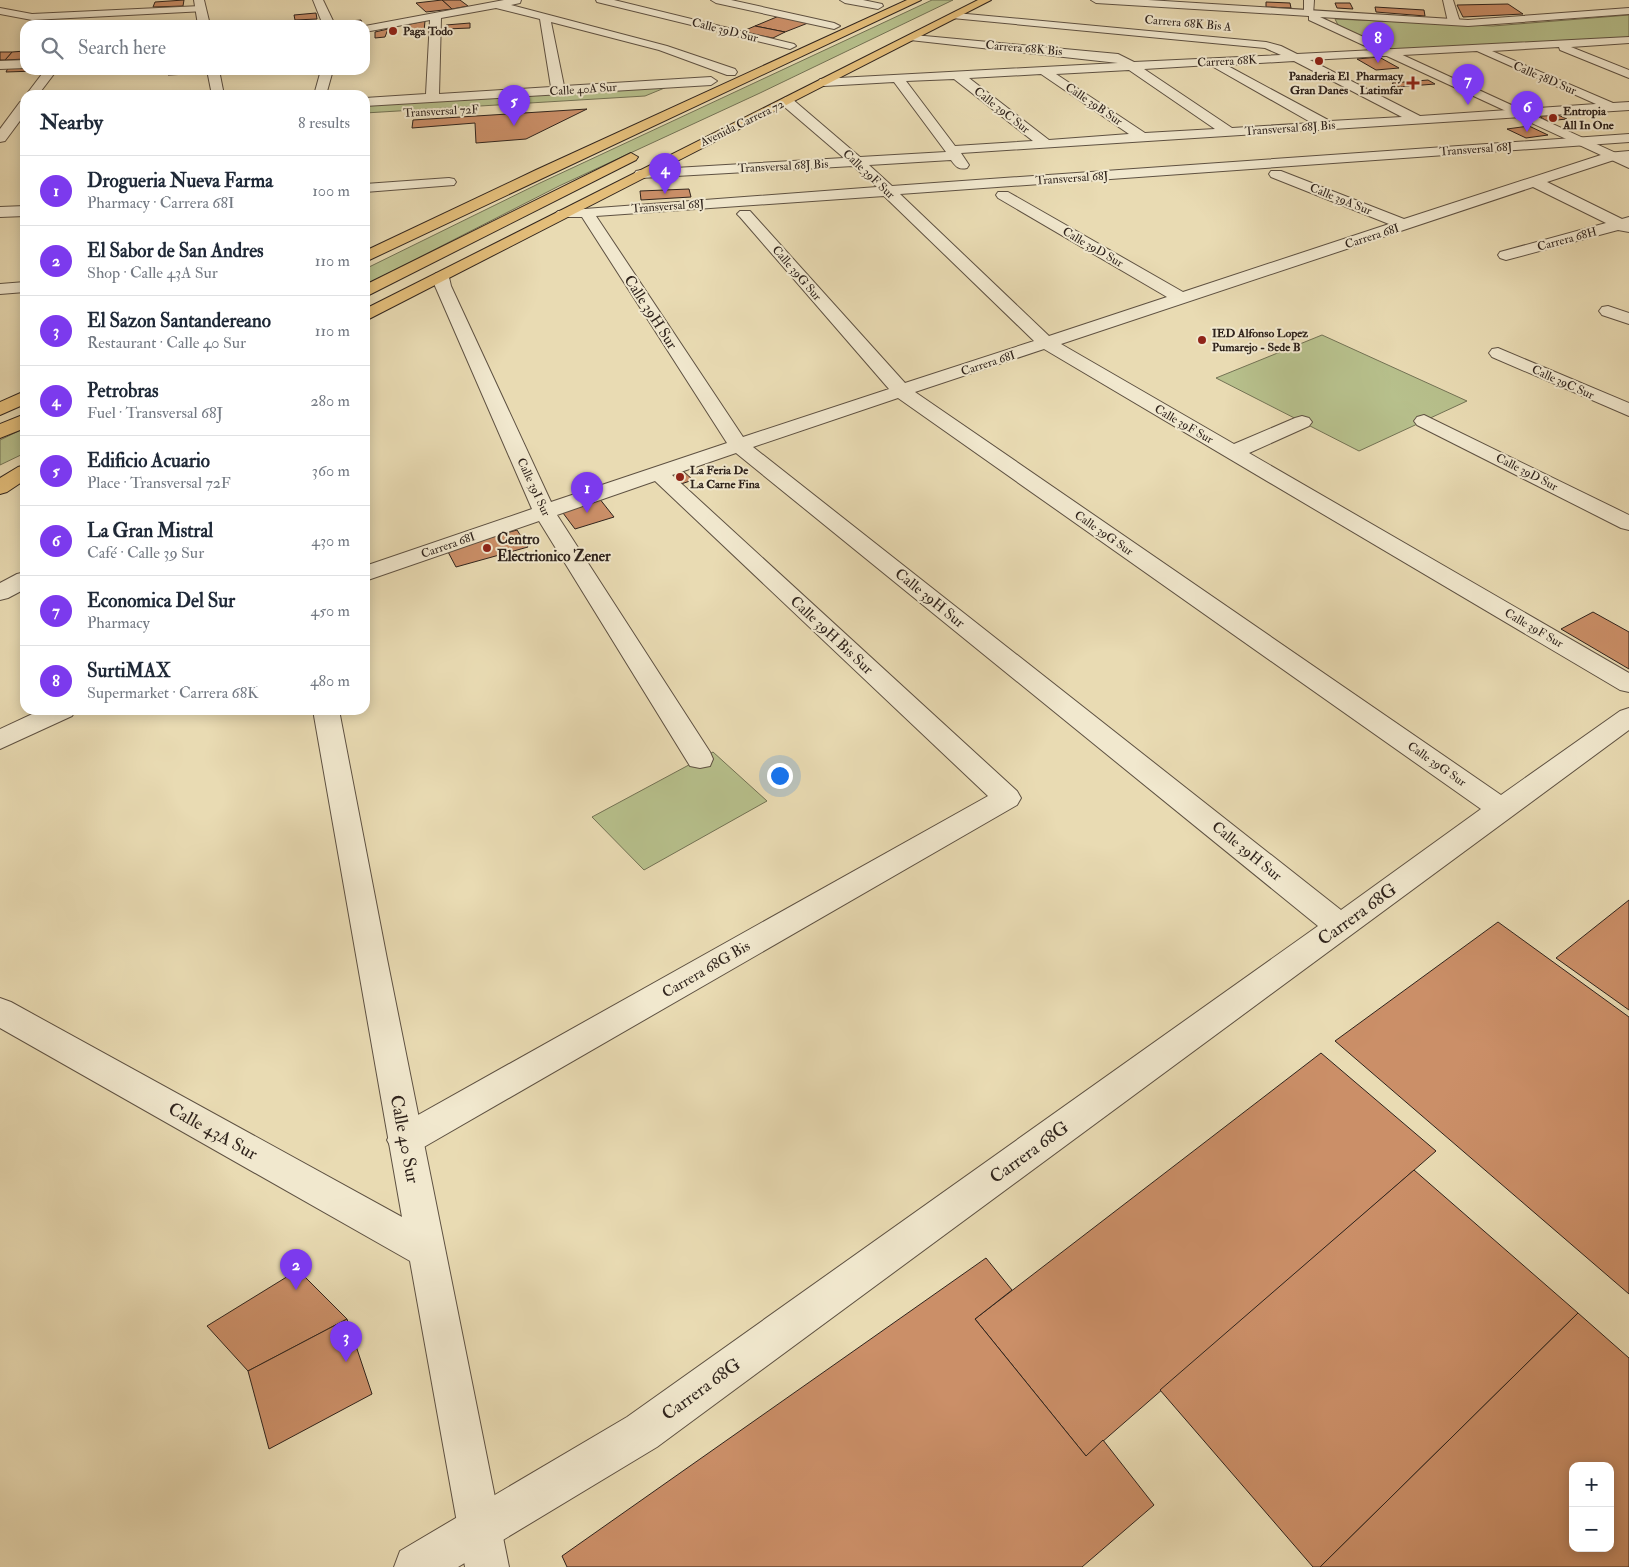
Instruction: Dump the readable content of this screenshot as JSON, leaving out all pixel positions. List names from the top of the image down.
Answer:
{
  "streets": {
    "highway": ["Avenida Carrera 72"],
    "street": [
      "Carrera 68K Bis A",
      "Calle 39D Sur",
      "Carrera 68K Bis",
      "Carrera 68K",
      "Calle 38D Sur",
      "Calle 40A Sur",
      "Calle 39B Sur",
      "Calle 39C Sur",
      "Transversal 68J Bis",
      "Transversal 68J",
      "Calle 39F Sur",
      "Calle 39A Sur",
      "Carrera 68I",
      "Carrera 68H",
      "Calle 39G Sur",
      "Calle 39H Sur",
      "Calle 39I Sur",
      "Calle 39H Bis Sur",
      "Carrera 68G",
      "Carrera 68G Bis",
      "Calle 43A Sur",
      "Calle 40 Sur"
    ]
  },
  "crossings": [
    ["Carrera 68K Bis A", "Carrera 68K"],
    ["Carrera 68K Bis A", "Avenida Carrera 72"],
    ["Carrera 68K Bis A", "Transversal 68J Bis"],
    ["Calle 39D Sur", "Transversal 68J"],
    ["Calle 39D Sur", "Carrera 68I"],
    ["Carrera 68K Bis", "Carrera 68K"],
    ["Carrera 68K Bis", "Avenida Carrera 72"],
    ["Carrera 68K", "Calle 38D Sur"],
    ["Carrera 68K", "Calle 39B Sur"],
    ["Carrera 68K", "Calle 39C Sur"],
    ["Carrera 68K", "Avenida Carrera 72"],
    ["Calle 38D Sur", "Transversal 68J Bis"],
    ["Calle 39B Sur", "Transversal 68J Bis"],
    ["Calle 39C Sur", "Transversal 68J Bis"],
    ["Avenida Carrera 72", "Transversal 68J Bis"],
    ["Avenida Carrera 72", "Transversal 68J"],
    ["Avenida Carrera 72", "Calle 39F Sur"],
    ["Avenida Carrera 72", "Calle 39H Sur"],
    ["Avenida Carrera 72", "Calle 39I Sur"],
    ["Transversal 68J Bis", "Calle 39F Sur"],
    ["Transversal 68J", "Calle 39F Sur"],
    ["Transversal 68J", "Calle 39A Sur"],
    ["Transversal 68J", "Calle 39G Sur"],
    ["Transversal 68J", "Calle 39H Sur"],
    ["Calle 39F Sur", "Carrera 68I"],
    ["Calle 39A Sur", "Carrera 68I"],
    ["Carrera 68I", "Calle 39G Sur"],
    ["Carrera 68I", "Calle 39H Sur"],
    ["Carrera 68I", "Calle 39I Sur"],
    ["Carrera 68I", "Calle 39H Bis Sur"],
    ["Calle 39G Sur", "Carrera 68G"],
    ["Calle 39H Sur", "Carrera 68G"],
    ["Calle 39H Bis Sur", "Carrera 68G Bis"],
    ["Carrera 68G", "Calle 40 Sur"],
    ["Carrera 68G Bis", "Calle 40 Sur"],
    ["Calle 43A Sur", "Calle 40 Sur"]
  ],
  "places": {
    "other": [
      "Paga Todo",
      "Panaderia El Gran Danes",
      "Entropia All In One",
      "IED Alfonso Lopez Pumarejo - Sede B",
      "La Feria De La Carne Fina",
      "Centro Electrionico Zener"
    ],
    "health": ["Pharmacy Latimfar"]
  },
  "page": {
    "search": "Search here",
    "pins": [
      "8",
      "7",
      "5",
      "6",
      "4",
      "1",
      "2",
      "3"
    ],
    "heading": ["Nearby", "8 results"],
    "list": [
      {
        "mark": "1",
        "name": "Drogueria Nueva Farma",
        "note": "Pharmacy · Carrera 68I",
        "value": "100 m"
      },
      {
        "mark": "2",
        "name": "El Sabor de San Andres",
        "note": "Shop · Calle 43A Sur",
        "value": "110 m"
      },
      {
        "mark": "3",
        "name": "El Sazon Santandereano",
        "note": "Restaurant · Calle 40 Sur",
        "value": "110 m"
      },
      {
        "mark": "4",
        "name": "Petrobras",
        "note": "Fuel · Transversal 68J",
        "value": "280 m"
      },
      {
        "mark": "5",
        "name": "Edificio Acuario",
        "note": "Place · Transversal 72F",
        "value": "360 m"
      },
      {
        "mark": "6",
        "name": "La Gran Mistral",
        "note": "Café · Calle 39 Sur",
        "value": "430 m"
      },
      {
        "mark": "7",
        "name": "Economica Del Sur",
        "note": "Pharmacy",
        "value": "450 m"
      },
      {
        "mark": "8",
        "name": "SurtiMAX",
        "note": "Supermarket · Carrera 68K",
        "value": "480 m"
      }
    ],
    "map_buttons": ["+", "−"]
  }
}
